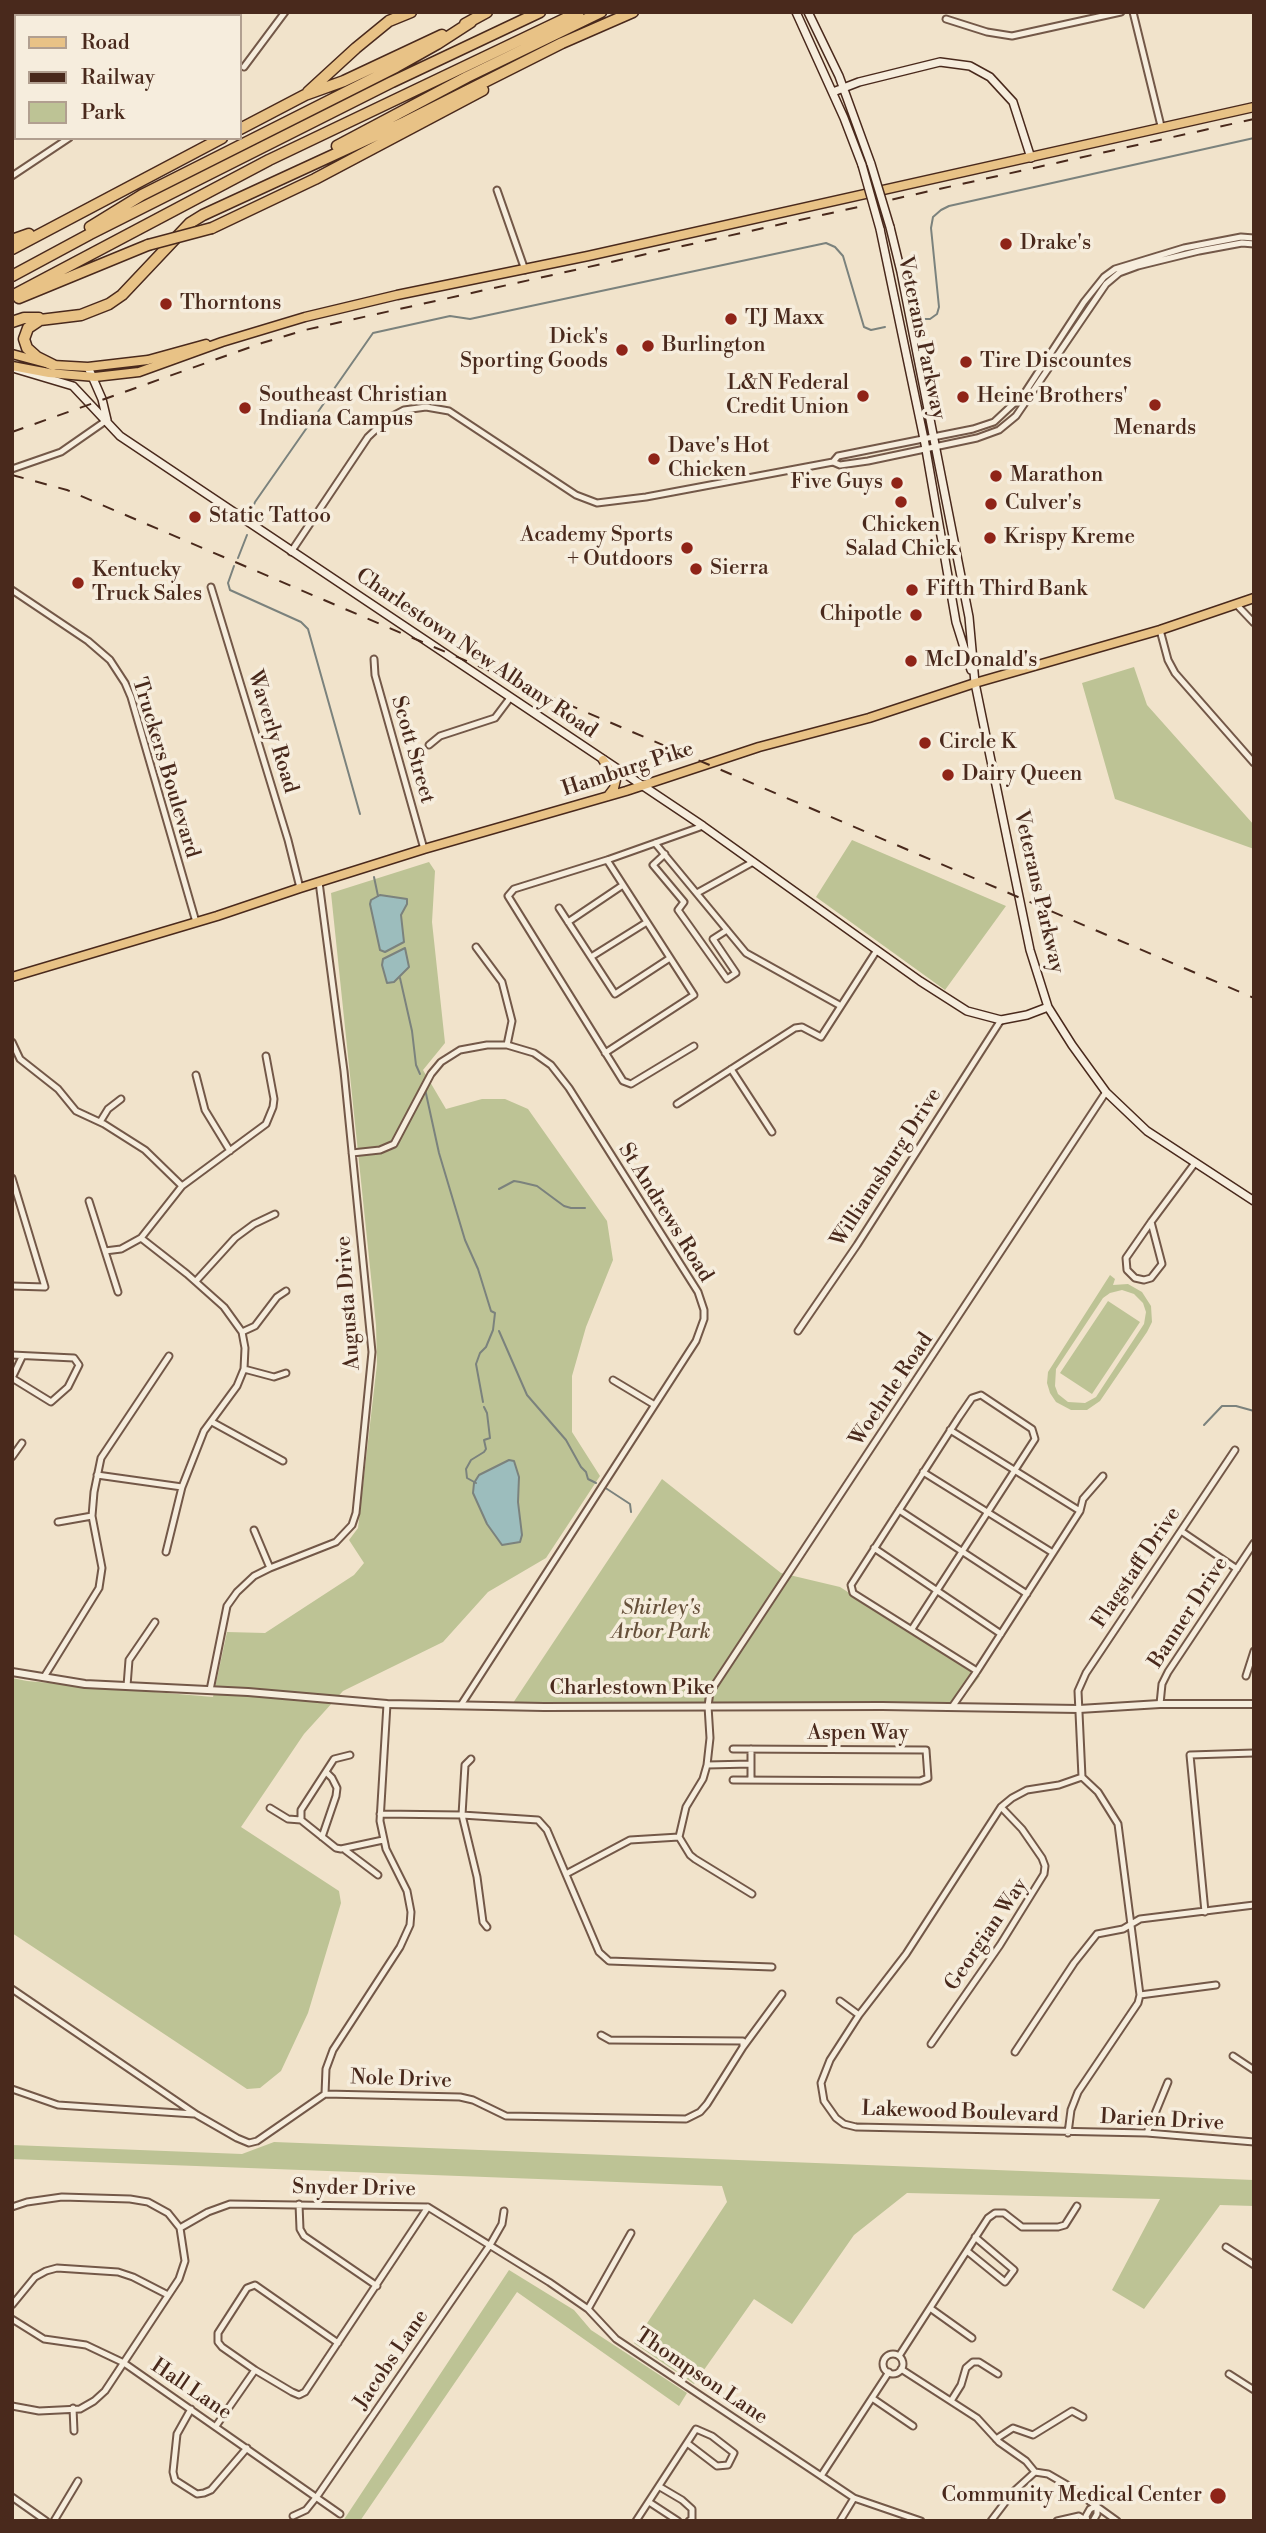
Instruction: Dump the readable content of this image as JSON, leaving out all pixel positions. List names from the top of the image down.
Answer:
{
  "streets": {
    "main road": ["Veterans Parkway", "Charlestown New Albany Road", "Hamburg Pike"],
    "street": [
      "Waverly Road",
      "Scott Street",
      "Truckers Boulevard",
      "Williamsburg Drive",
      "St Andrews Road",
      "Augusta Drive",
      "Woehrle Road",
      "Flagstaff Drive",
      "Banner Drive",
      "Charlestown Pike",
      "Aspen Way",
      "Georgian Way",
      "Nole Drive",
      "Lakewood Boulevard",
      "Darien Drive",
      "Snyder Drive",
      "Jacobs Lane",
      "Thompson Lane",
      "Hall Lane"
    ]
  },
  "crossings": [
    ["Veterans Parkway", "Charlestown New Albany Road"],
    ["Veterans Parkway", "Hamburg Pike"],
    ["Veterans Parkway", "Woehrle Road"],
    ["Charlestown New Albany Road", "Hamburg Pike"],
    ["Charlestown New Albany Road", "Williamsburg Drive"],
    ["Waverly Road", "Hamburg Pike"],
    ["Scott Street", "Hamburg Pike"],
    ["Truckers Boulevard", "Hamburg Pike"],
    ["Hamburg Pike", "Augusta Drive"],
    ["St Andrews Road", "Augusta Drive"],
    ["St Andrews Road", "Charlestown Pike"],
    ["Augusta Drive", "Charlestown Pike"],
    ["Woehrle Road", "Charlestown Pike"],
    ["Flagstaff Drive", "Charlestown Pike"],
    ["Banner Drive", "Charlestown Pike"],
    ["Georgian Way", "Lakewood Boulevard"],
    ["Lakewood Boulevard", "Darien Drive"],
    ["Snyder Drive", "Jacobs Lane"],
    ["Snyder Drive", "Thompson Lane"],
    ["Jacobs Lane", "Hall Lane"]
  ],
  "parks": ["Shirley's Arbor Park"],
  "places": [
    "Drake's",
    "Thorntons",
    "TJ Maxx",
    "Burlington",
    "Dick's Sporting Goods",
    "Tire Discountes",
    "L&N Federal Credit Union",
    "Heine Brothers'",
    "Menards",
    "Southeast Christian Indiana Campus",
    "Dave's Hot Chicken",
    "Marathon",
    "Five Guys",
    "Chicken Salad Chick",
    "Culver's",
    "Static Tattoo",
    "Krispy Kreme",
    "Academy Sports + Outdoors",
    "Sierra",
    "Kentucky Truck Sales",
    "Fifth Third Bank",
    "Chipotle",
    "McDonald's",
    "Circle K",
    "Dairy Queen",
    "Community Medical Center"
  ],
  "legend": ["Road", "Railway", "Park"]
}
